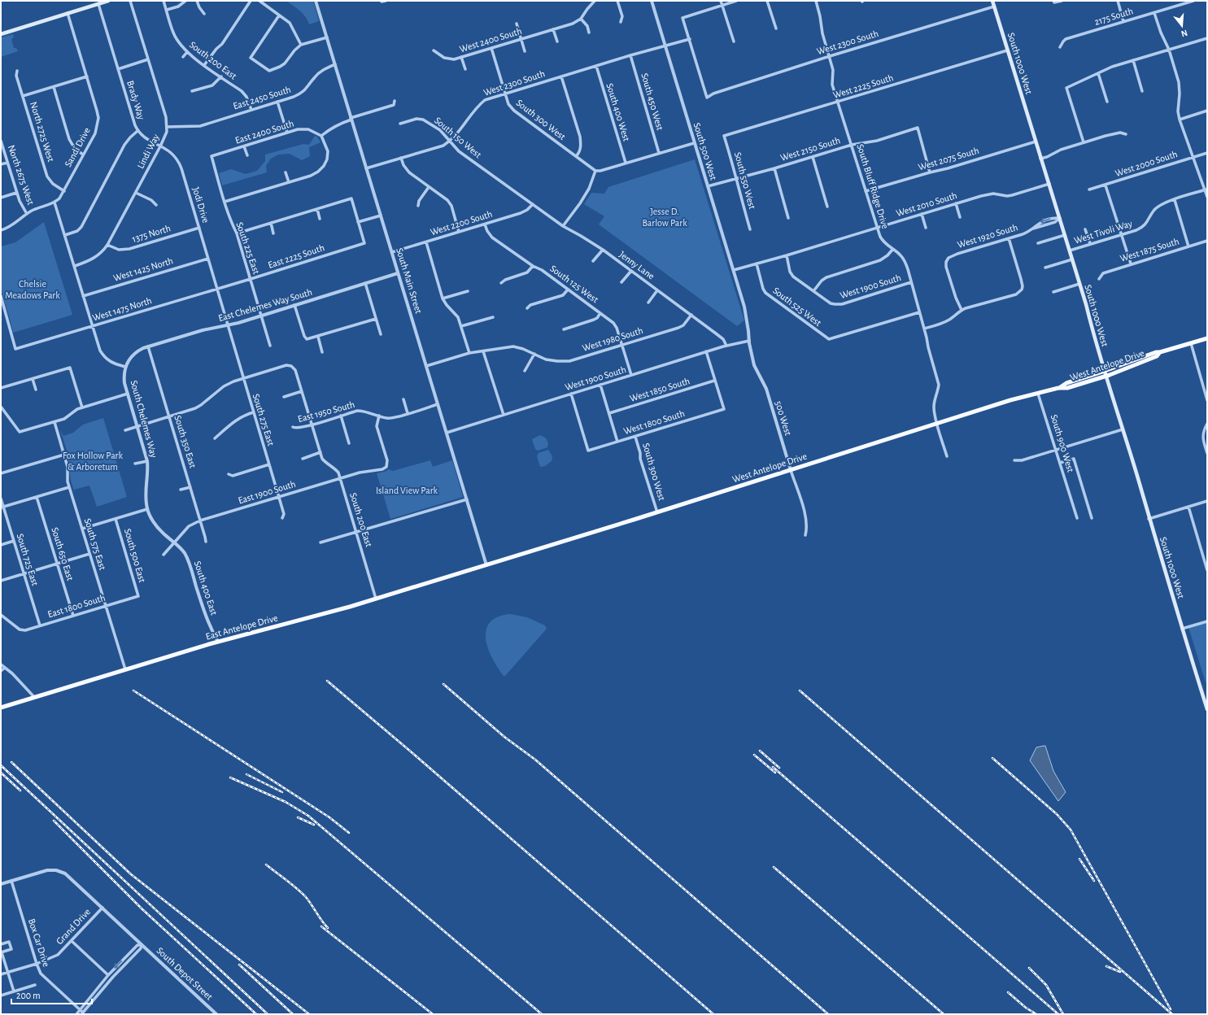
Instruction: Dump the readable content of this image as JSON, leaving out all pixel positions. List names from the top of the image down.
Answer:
{
  "streets": {
    "main road": ["South 1000 West", "West Antelope Drive", "East Antelope Drive"],
    "street": [
      "2175 South",
      "West 2400 South",
      "West 2300 South",
      "South 200 East",
      "West 2225 South",
      "East 2450 South",
      "Brady Way",
      "South 450 West",
      "South 400 West",
      "South 300 West",
      "North 2725 West",
      "East 2400 South",
      "South 150 West",
      "Sandi Drive",
      "West 2150 South",
      "Lindi Way",
      "South 500 West",
      "West 2075 South",
      "West 2000 South",
      "North 2675 West",
      "South 550 West",
      "South Bluff Ridge Drive",
      "West 2010 South",
      "Jodi Drive",
      "West 2200 South",
      "West Tivoli Way",
      "1375 North",
      "West 1920 South",
      "South 225 East",
      "West 1875 South",
      "East 2225 South",
      "Jenny Lane",
      "West 1425 North",
      "South Main Street",
      "South 125 West",
      "West 1900 South",
      "East Chelemes Way South",
      "South 525 West",
      "West 1475 North",
      "West 1980 South",
      "West 1850 South",
      "East 1950 South",
      "500 West",
      "South Chelemes Way",
      "South 275 East",
      "West 1800 South",
      "South 350 East",
      "South 900 West",
      "East 1900 South",
      "South 575 East",
      "South 650 East",
      "South 500 East",
      "South 725 East",
      "South 400 East",
      "East 1800 South",
      "Grand Drive",
      "Box Car Drive",
      "South Depot Street"
    ]
  },
  "crossings": [
    ["West 2400 South", "South 300 West"],
    ["West 2300 South", "South 1000 West"],
    ["West 2300 South", "South 450 West"],
    ["West 2300 South", "South 400 West"],
    ["West 2300 South", "South 300 West"],
    ["West 2300 South", "South 150 West"],
    ["West 2300 South", "South 500 West"],
    ["West 2300 South", "South Bluff Ridge Drive"],
    ["West 2300 South", "South Main Street"],
    ["South 200 East", "East 2450 South"],
    ["South 200 East", "East 1950 South"],
    ["South 200 East", "South 275 East"],
    ["South 200 East", "East 1900 South"],
    ["South 200 East", "East Antelope Drive"],
    ["South 1000 West", "West 2225 South"],
    ["South 1000 West", "West 2075 South"],
    ["South 1000 West", "West 2010 South"],
    ["South 1000 West", "West Tivoli Way"],
    ["South 1000 West", "West 1920 South"],
    ["South 1000 West", "West Antelope Drive"],
    ["West 2225 South", "South 550 West"],
    ["West 2225 South", "South Bluff Ridge Drive"],
    ["East 2450 South", "Lindi Way"],
    ["East 2450 South", "South Main Street"],
    ["Brady Way", "Jodi Drive"],
    ["South 300 West", "West Antelope Drive"],
    ["South 300 West", "West 1800 South"],
    ["North 2725 West", "Sandi Drive"],
    ["East 2400 South", "South 225 East"],
    ["South 150 West", "West 2200 South"],
    ["South 150 West", "Jenny Lane"],
    ["West 2150 South", "South 500 West"],
    ["West 2150 South", "West 2075 South"],
    ["West 2150 South", "South 550 West"],
    ["West 2150 South", "South Bluff Ridge Drive"],
    ["Lindi Way", "Jodi Drive"],
    ["Lindi Way", "1375 North"],
    ["South 500 West", "West 2010 South"],
    ["South 500 West", "500 West"],
    ["West 2075 South", "South Bluff Ridge Drive"],
    ["South Bluff Ridge Drive", "West 2010 South"],
    ["South Bluff Ridge Drive", "West 1900 South"],
    ["South Bluff Ridge Drive", "South 525 West"],
    ["South Bluff Ridge Drive", "West Antelope Drive"],
    ["West 2010 South", "South 525 West"],
    ["Jodi Drive", "1375 North"],
    ["Jodi Drive", "West 1425 North"],
    ["Jodi Drive", "East Chelemes Way South"],
    ["Jodi Drive", "West 1475 North"],
    ["Jodi Drive", "South 275 East"],
    ["West 2200 South", "Jenny Lane"],
    ["West 2200 South", "South Main Street"],
    ["West 2200 South", "South 125 West"],
    ["South 225 East", "East 2225 South"],
    ["South 225 East", "East Chelemes Way South"],
    ["East 2225 South", "West 1475 North"],
    ["Jenny Lane", "West 1900 South"],
    ["Jenny Lane", "West 1980 South"],
    ["South Main Street", "West 1900 South"],
    ["South Main Street", "East Chelemes Way South"],
    ["South Main Street", "West 1980 South"],
    ["South Main Street", "West Antelope Drive"],
    ["South Main Street", "East 1950 South"],
    ["South Main Street", "East Antelope Drive"],
    ["South 125 West", "West 1900 South"],
    ["South 125 West", "West 1980 South"],
    ["West 1900 South", "500 West"],
    ["West 1900 South", "West 1800 South"],
    ["East Chelemes Way South", "South Chelemes Way"],
    ["East Chelemes Way South", "South 275 East"],
    ["East Chelemes Way South", "South 350 East"],
    ["West Antelope Drive", "500 West"],
    ["West Antelope Drive", "South 900 West"],
    ["West Antelope Drive", "East Antelope Drive"],
    ["West 1850 South", "West 1800 South"],
    ["East 1950 South", "East 1900 South"],
    ["South Chelemes Way", "East 1900 South"],
    ["South Chelemes Way", "South 400 East"],
    ["South 275 East", "East 1900 South"],
    ["South 350 East", "East 1900 South"],
    ["East 1900 South", "South 400 East"],
    ["South 575 East", "East 1800 South"],
    ["South 575 East", "East Antelope Drive"],
    ["South 650 East", "East 1800 South"],
    ["South 500 East", "East 1800 South"],
    ["South 725 East", "East 1800 South"],
    ["South 400 East", "East Antelope Drive"],
    ["Grand Drive", "Box Car Drive"],
    ["Grand Drive", "South Depot Street"],
    ["Box Car Drive", "South Depot Street"]
  ],
  "parks": [
    "Jesse D. Barlow Park",
    "Chelsie Meadows Park",
    "Fox Hollow Park & Arboretum",
    "Island View Park"
  ],
  "scale_bar": "200 m",
  "north": "bottom"
}
